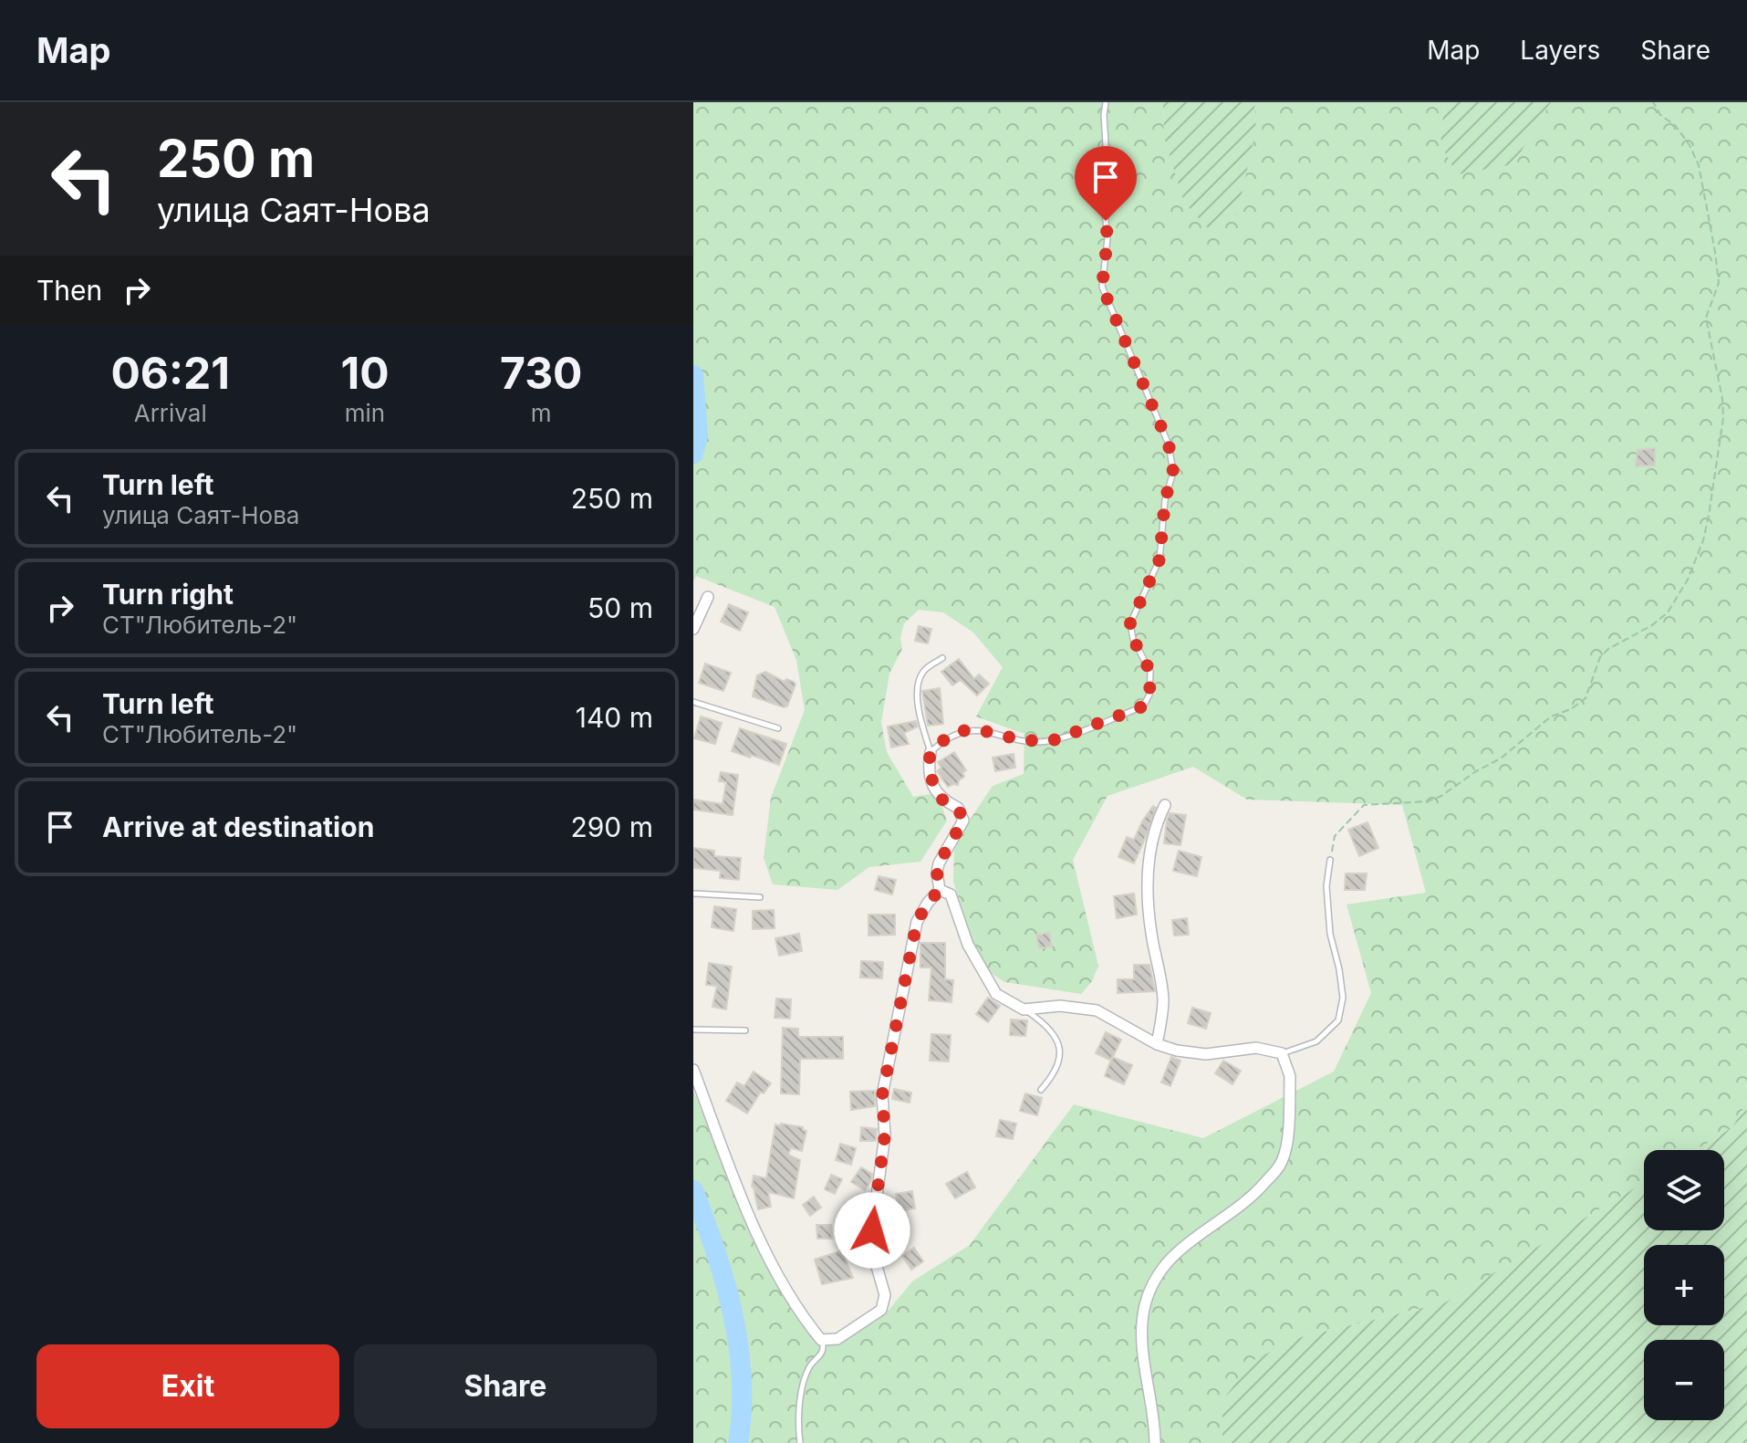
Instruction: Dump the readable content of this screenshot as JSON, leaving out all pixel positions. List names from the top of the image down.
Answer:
{
  "page": {
    "header": "Map",
    "nav": ["Map", "Layers", "Share"],
    "turn": ["250 m", "улица Саят-Нова"],
    "then": "Then",
    "eta": [
      "06:21",
      "Arrival",
      "10",
      "min",
      "730",
      "m"
    ],
    "list": [
      {
        "name": "Turn left",
        "note": "улица Саят-Нова",
        "value": "250 m"
      },
      {
        "name": "Turn right",
        "note": "СТ\"Любитель-2\"",
        "value": "50 m"
      },
      {
        "name": "Turn left",
        "note": "СТ\"Любитель-2\"",
        "value": "140 m"
      },
      {
        "name": "Arrive at destination",
        "value": "290 m"
      }
    ],
    "map_buttons": ["+", "−"],
    "buttons": ["Exit", "Share"]
  }
}
